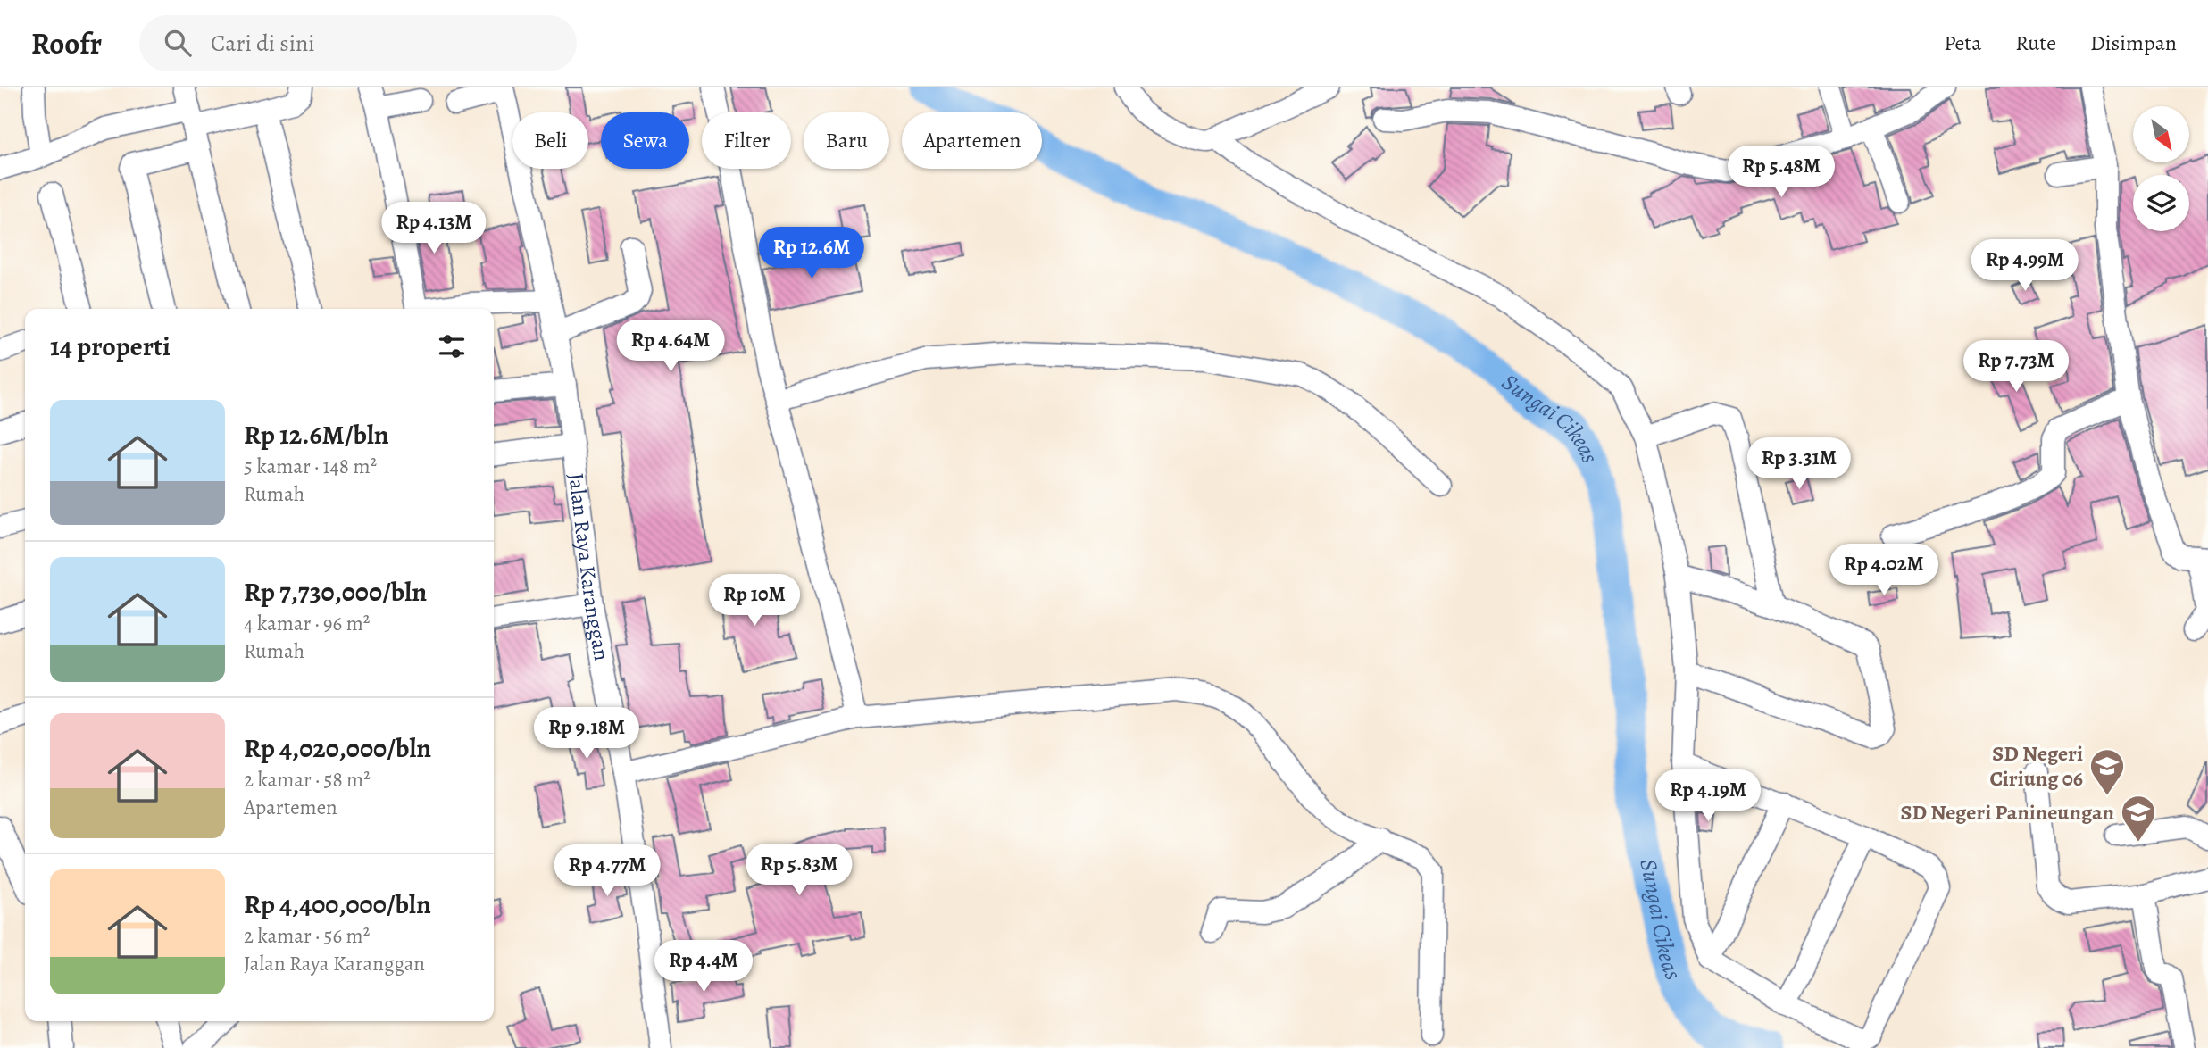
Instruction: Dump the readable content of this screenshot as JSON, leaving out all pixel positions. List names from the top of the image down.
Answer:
{
  "streets": {
    "street": ["Jalan Raya Karanggan"]
  },
  "water": ["Sungai Cikeas"],
  "places": {
    "school or university": ["SD Negeri Ciriung 06", "SD Negeri Panineungan"]
  },
  "north": "bottom right",
  "page": {
    "header": "Roofr",
    "search": "Cari di sini",
    "nav": ["Peta", "Rute", "Disimpan"],
    "chip": [
      "Beli",
      "Sewa",
      "Filter",
      "Baru",
      "Apartemen"
    ],
    "price": [
      "Rp 5.48M",
      "Rp 4.13M",
      "Rp 12.6M",
      "Rp 4.99M",
      "Rp 4.64M",
      "Rp 7.73M",
      "Rp 3.31M",
      "Rp 4.02M",
      "Rp 10M",
      "Rp 9.18M",
      "Rp 4.19M",
      "Rp 5.83M",
      "Rp 4.77M",
      "Rp 4.4M"
    ],
    "heading": "14 properti",
    "list": [
      {
        "name": "Rp 12.6M/bln",
        "note": "5 kamar · 148 m² · Rumah"
      },
      {
        "name": "Rp 7,730,000/bln",
        "note": "4 kamar · 96 m² · Rumah"
      },
      {
        "name": "Rp 4,020,000/bln",
        "note": "2 kamar · 58 m² · Apartemen"
      },
      {
        "name": "Rp 4,400,000/bln",
        "note": "2 kamar · 56 m² · Jalan Raya Karanggan"
      }
    ]
  }
}
